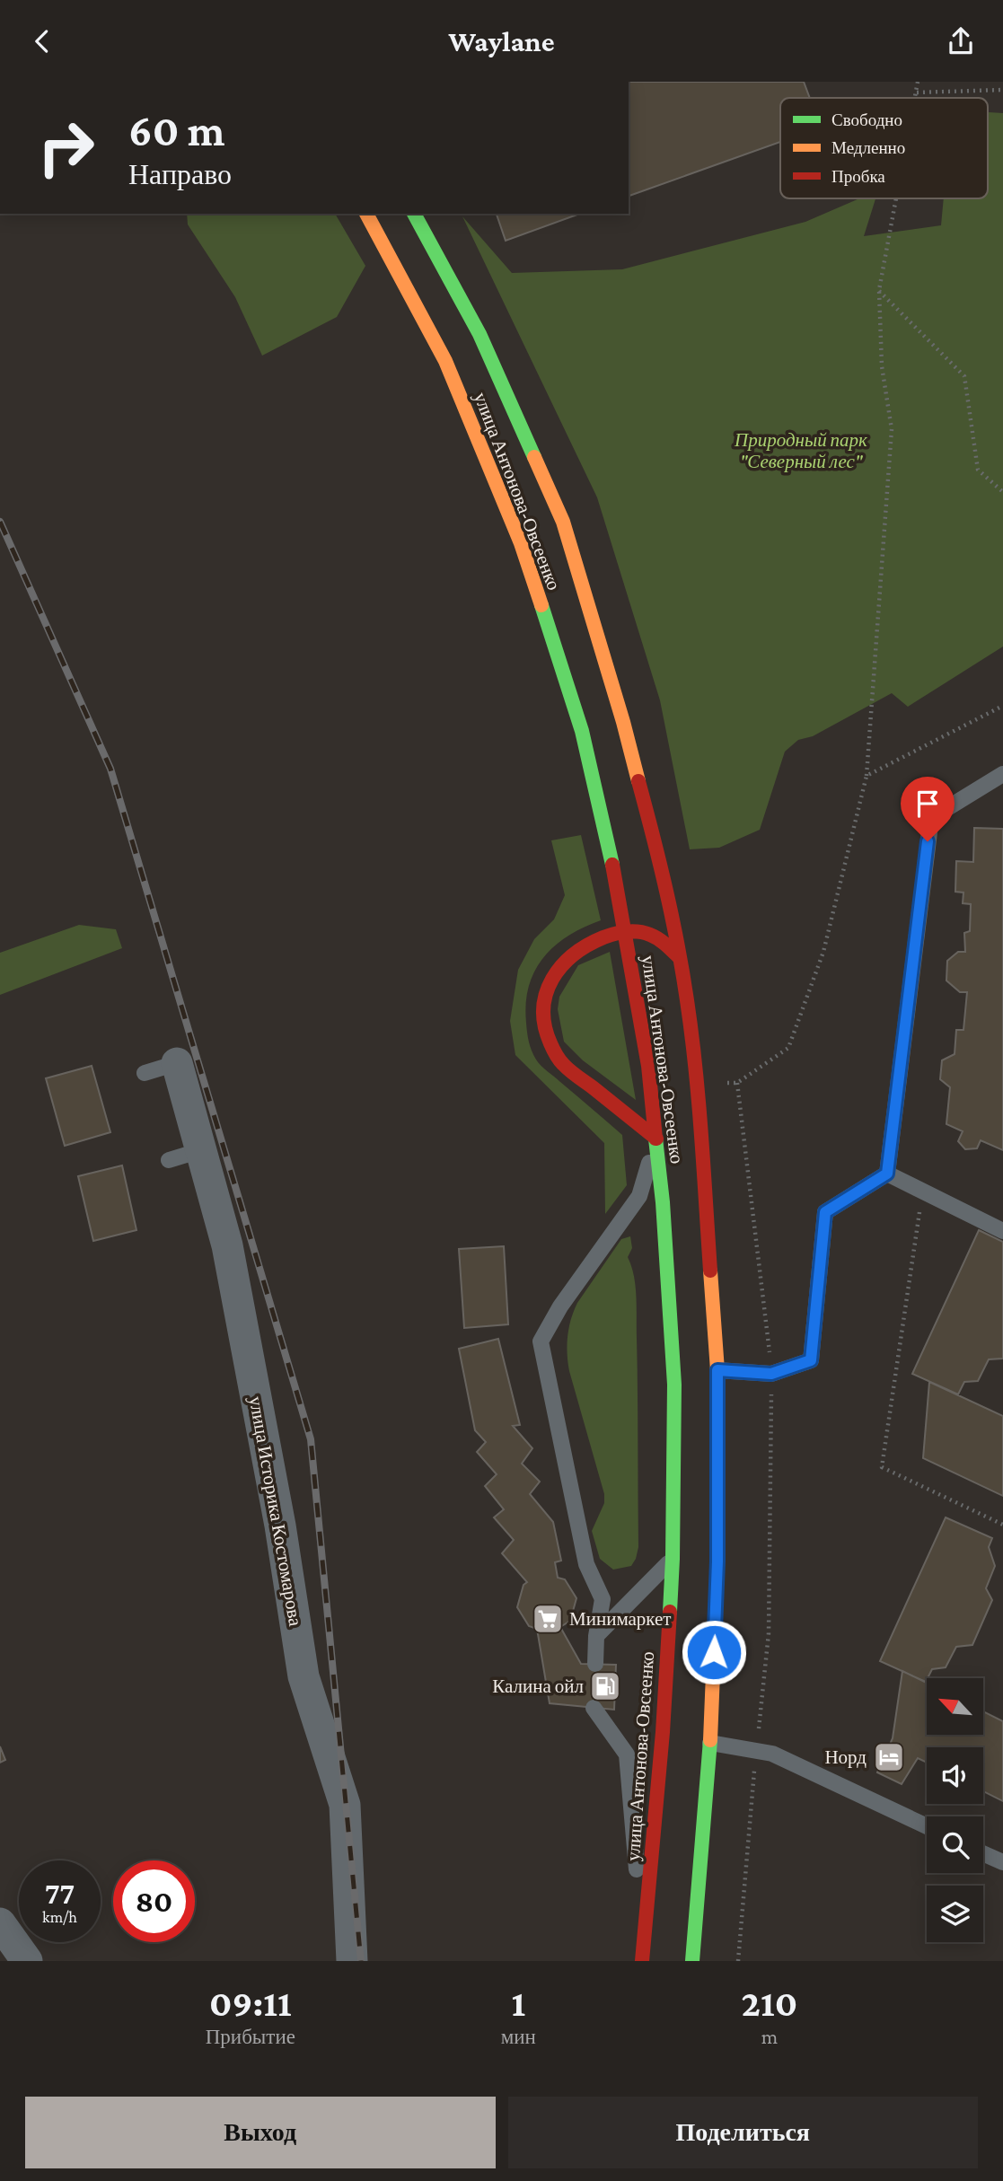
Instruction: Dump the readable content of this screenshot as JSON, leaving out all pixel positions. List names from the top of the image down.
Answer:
{
  "streets": {
    "highway": ["улица Антонова-Овсеенко"],
    "street": ["улица Историка Костомарова"]
  },
  "parks": ["Природный парк \"Северный лес\""],
  "places": {
    "supermarket": ["Минимаркет"],
    "fuel station": ["Калина ойл"],
    "hotel": ["Норд"]
  },
  "legend": ["Свободно", "Медленно", "Пробка"],
  "north": "top left",
  "page": {
    "header": "Waylane",
    "turn": ["60 m", "Направо"],
    "speed": "77 km/h",
    "limit": "80",
    "eta": [
      "09:11",
      "Прибытие",
      "1",
      "мин",
      "210",
      "m"
    ],
    "buttons": ["Выход", "Поделиться"]
  }
}
